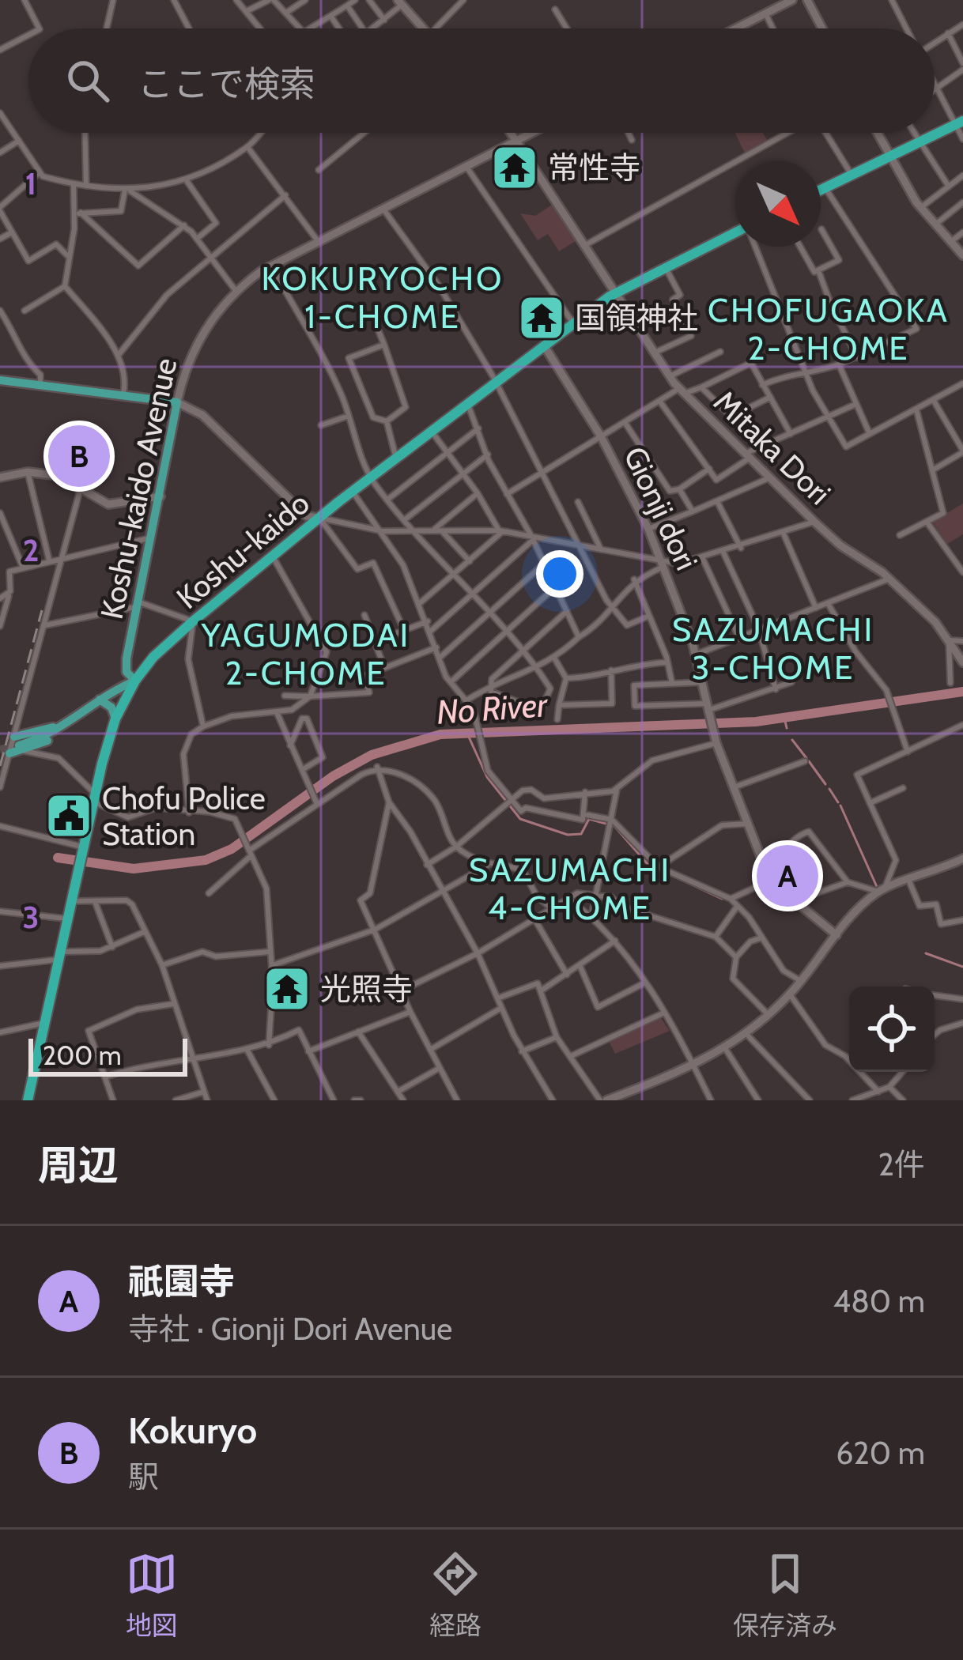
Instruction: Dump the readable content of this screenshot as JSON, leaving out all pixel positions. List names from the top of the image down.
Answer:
{
  "streets": {
    "highway": ["Koshu-kaido"],
    "main road": ["Koshu-kaido Avenue"],
    "street": ["Mitaka Dori", "Gionji dori"]
  },
  "crossings": [
    ["Mitaka Dori", "Koshu-kaido Avenue"],
    ["Mitaka Dori", "Koshu-kaido"],
    ["Koshu-kaido Avenue", "Koshu-kaido"],
    ["Gionji dori", "Koshu-kaido"]
  ],
  "districts": [
    "KOKURYOCHO 1-CHOME",
    "CHOFUGAOKA 2-CHOME",
    "SAZUMACHI 3-CHOME",
    "YAGUMODAI 2-CHOME",
    "SAZUMACHI 4-CHOME"
  ],
  "water": ["No River"],
  "places": {
    "temple": ["常性寺", "国領神社", "光照寺"],
    "public building": ["Chofu Police Station"]
  },
  "scale_bar": "200 m",
  "north": "bottom right",
  "page": {
    "search": "ここで検索",
    "pins": ["B", "A"],
    "scale": "200 m",
    "heading": ["周辺", "2件"],
    "list": [
      {
        "mark": "A",
        "name": "祇園寺",
        "note": "寺社 · Gionji Dori Avenue",
        "value": "480 m"
      },
      {
        "mark": "B",
        "name": "Kokuryo",
        "note": "駅",
        "value": "620 m"
      }
    ],
    "nav": ["地図", "経路", "保存済み"]
  },
  "grid": {
    "rows": ["1", "2", "3"]
  }
}
